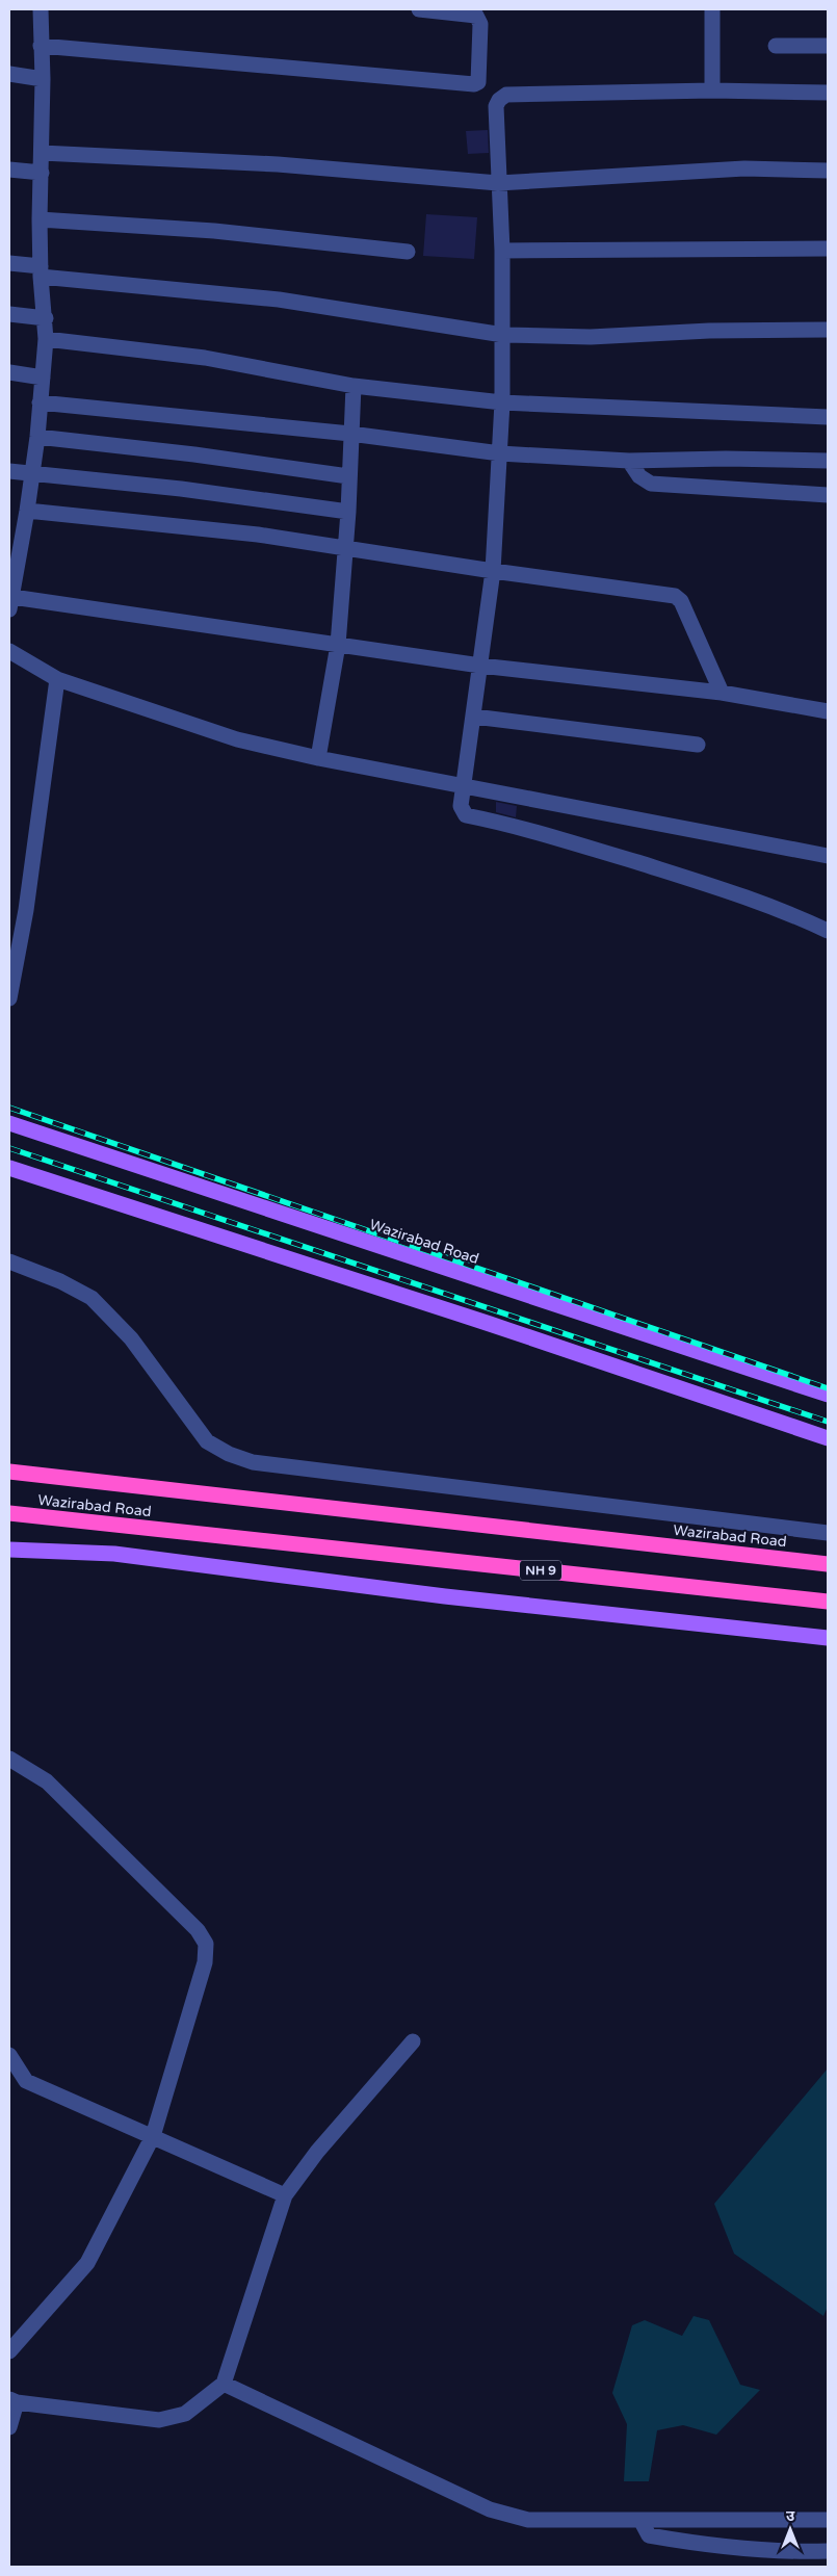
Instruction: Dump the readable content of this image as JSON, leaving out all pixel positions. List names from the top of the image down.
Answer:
{
  "streets": {
    "highway": ["Wazirabad Road", "NH 9"]
  },
  "north": "top"
}
